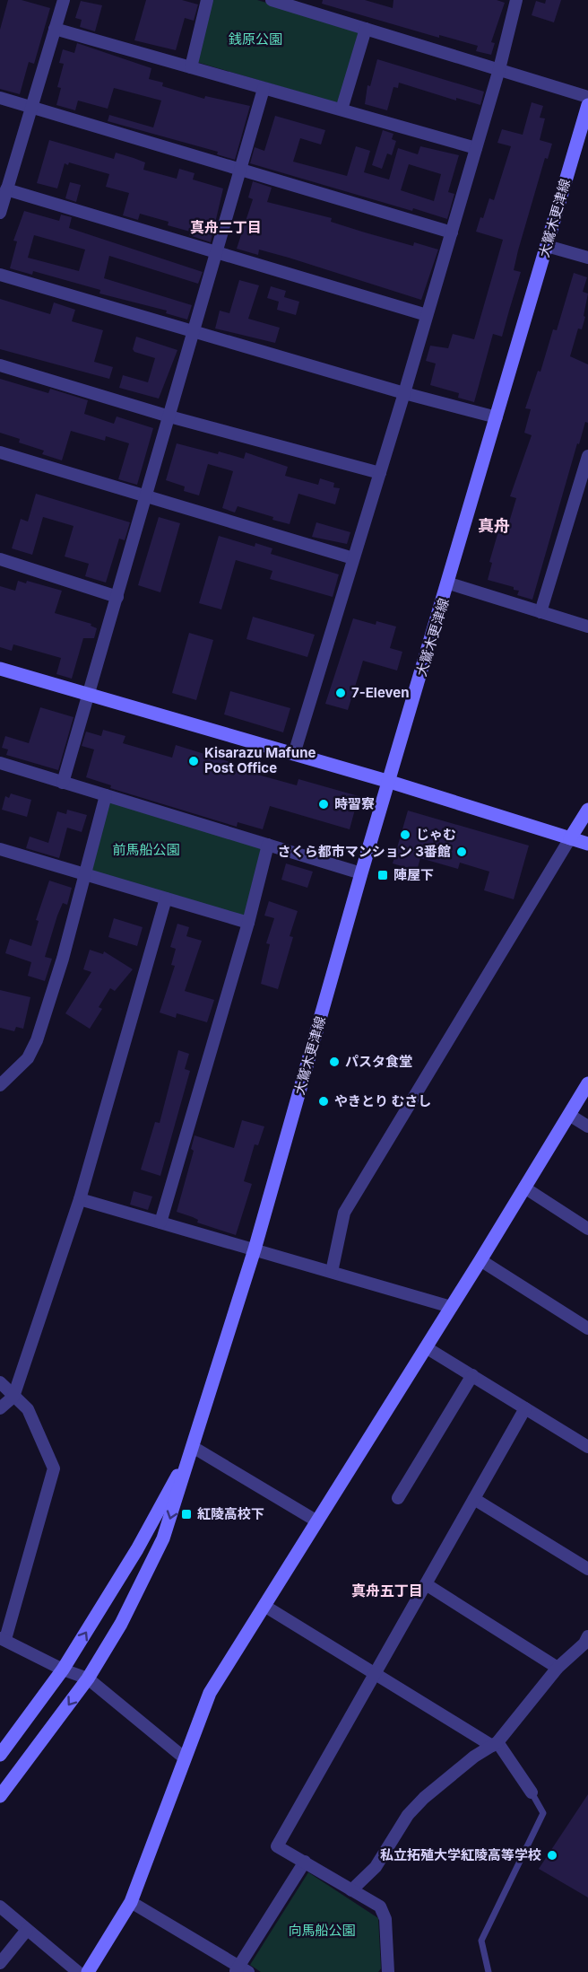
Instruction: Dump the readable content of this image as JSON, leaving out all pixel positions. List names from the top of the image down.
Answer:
{
  "streets": {
    "main road": ["大鷲木更津線"]
  },
  "districts": ["真舟二丁目", "真舟", "真舟五丁目"],
  "parks": ["銭原公園", "前馬船公園", "向馬船公園"],
  "places": {
    "other": [
      "7-Eleven",
      "Kisarazu Mafune Post Office",
      "時習寮",
      "じゃむ",
      "さくら都市マンション 3番館",
      "パスタ食堂",
      "やきとり むさし",
      "私立拓殖大学紅陵高等学校"
    ],
    "transit": ["陣屋下", "紅陵高校下"]
  }
}
